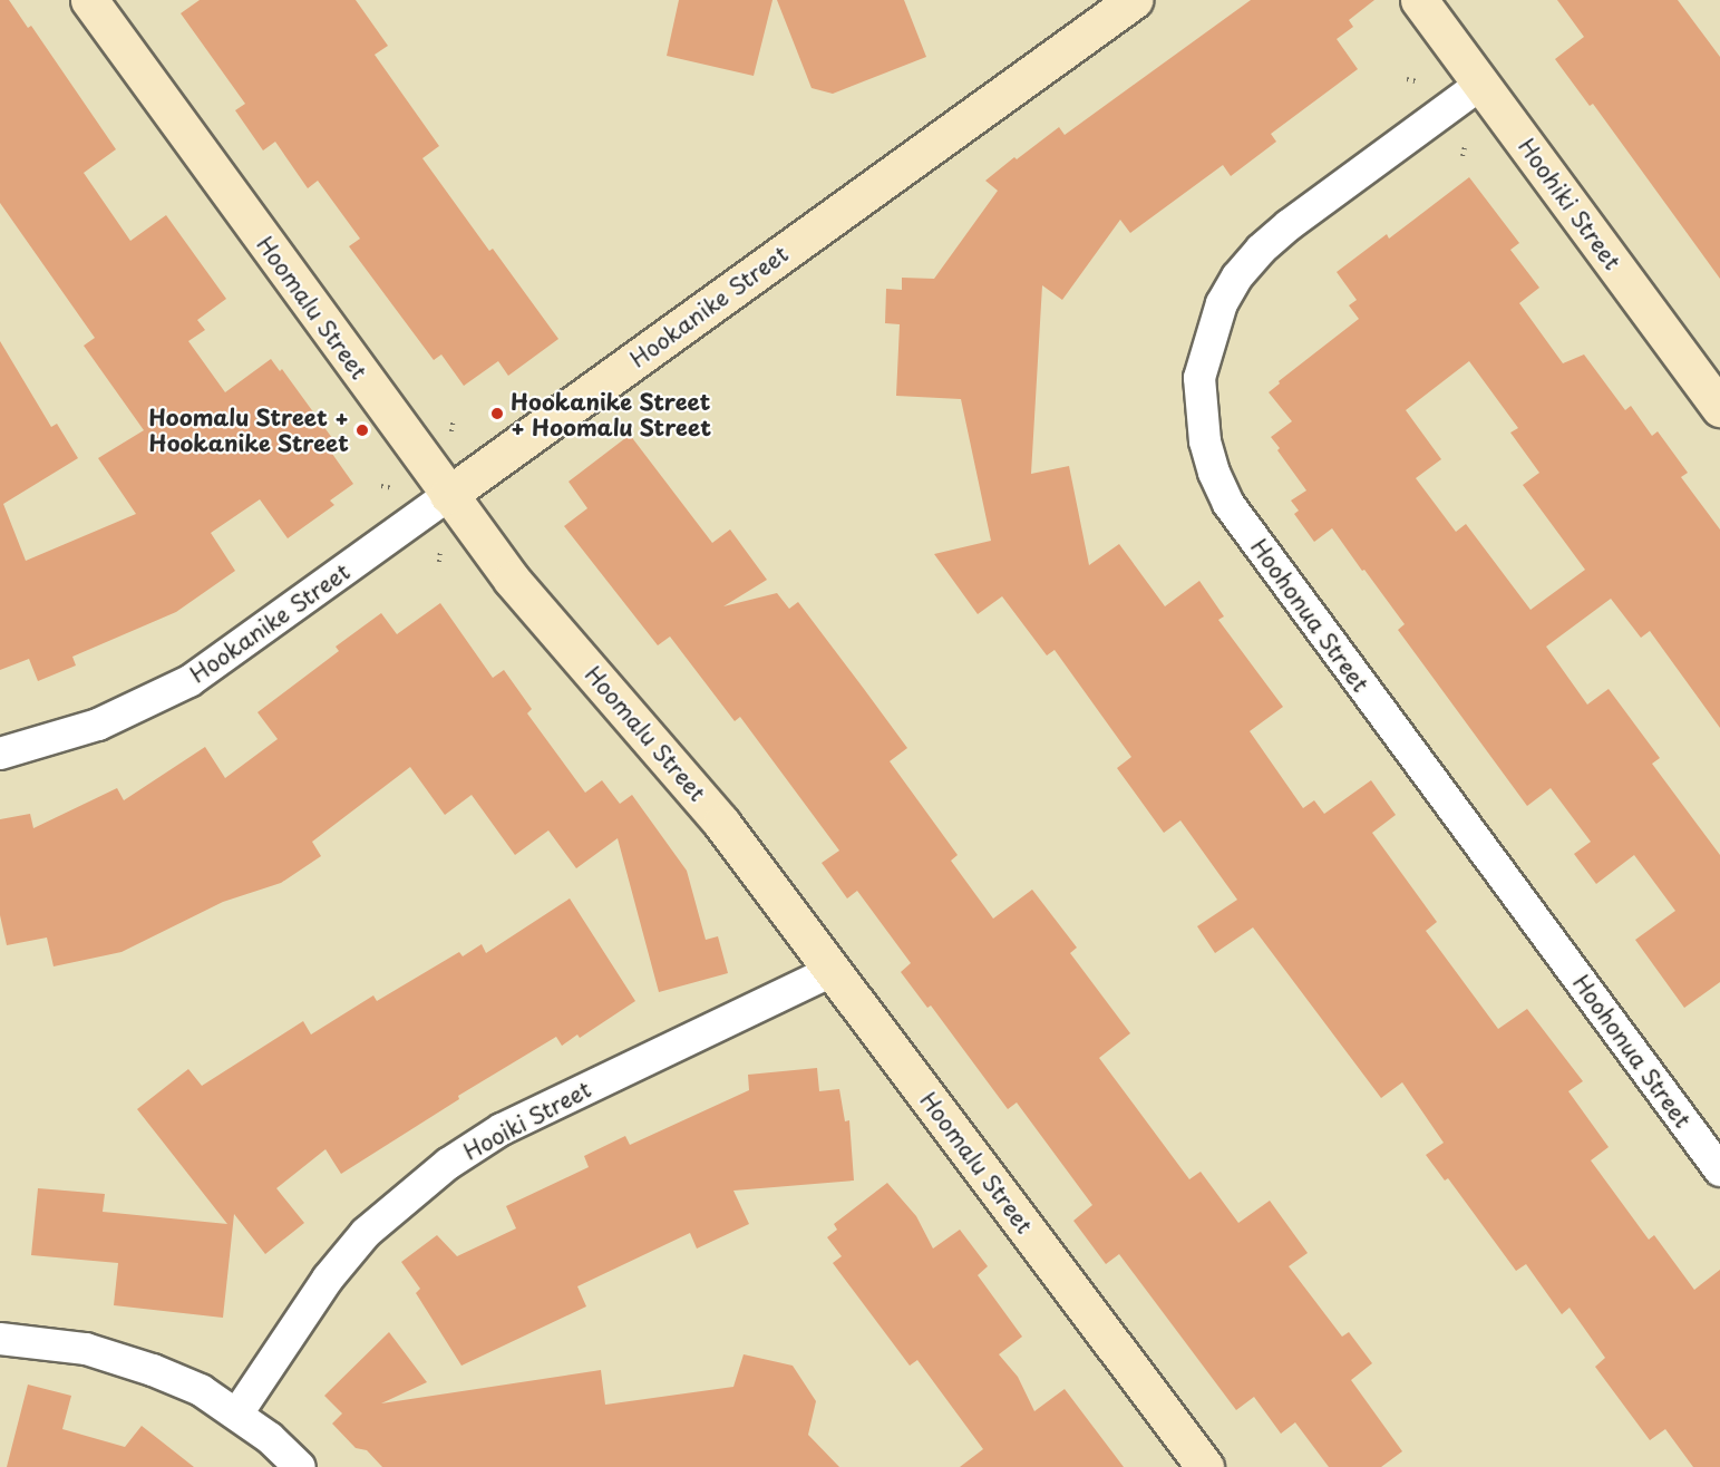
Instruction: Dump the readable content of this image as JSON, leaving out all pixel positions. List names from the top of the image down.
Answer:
{
  "streets": {
    "street": [
      "Hoohiki Street",
      "Hookanike Street",
      "Hoomalu Street",
      "Hoohonua Street",
      "Hooiki Street"
    ]
  },
  "crossings": [
    ["Hoohiki Street", "Hoohonua Street"],
    ["Hookanike Street", "Hoomalu Street"],
    ["Hoomalu Street", "Hooiki Street"]
  ],
  "places": ["Hookanike Street + Hoomalu Street", "Hoomalu Street + Hookanike Street"]
}
